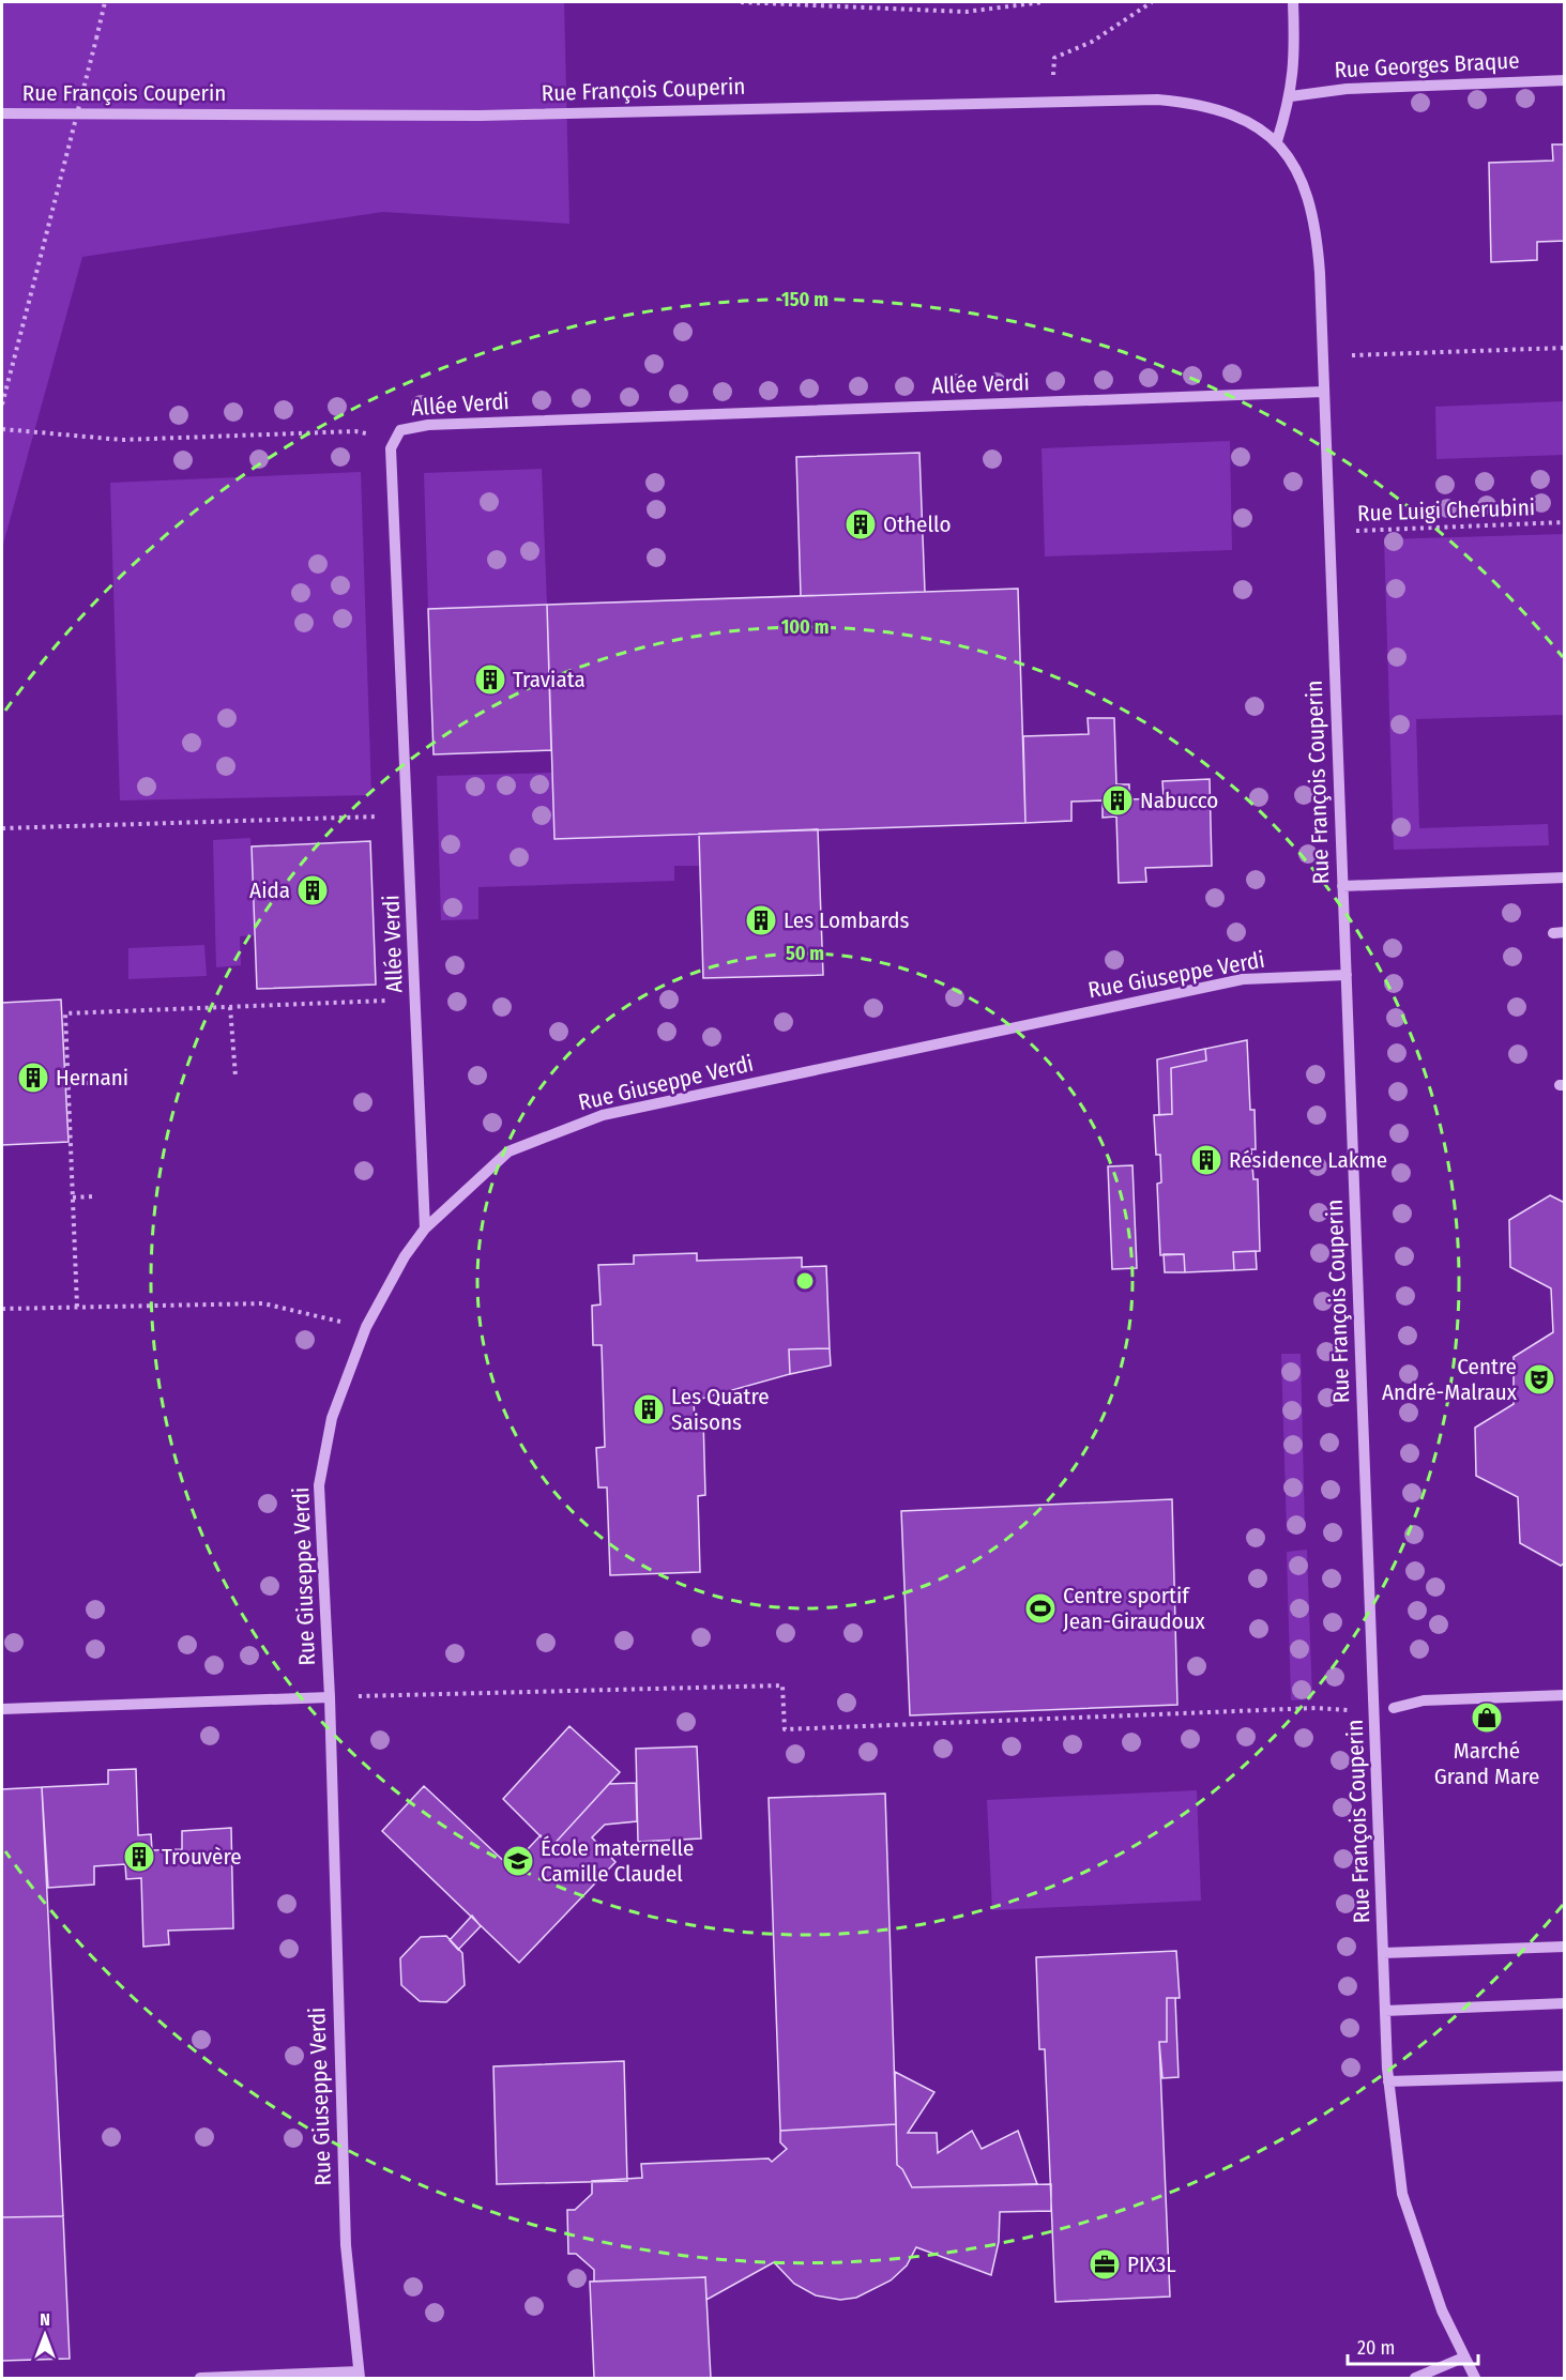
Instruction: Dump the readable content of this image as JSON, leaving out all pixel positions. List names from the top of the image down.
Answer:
{
  "streets": {
    "street": [
      "Rue Georges Braque",
      "Rue François Couperin",
      "Allée Verdi",
      "Rue Giuseppe Verdi"
    ],
    "path": ["Rue Luigi Cherubini"]
  },
  "crossings": [
    ["Rue François Couperin", "Allée Verdi"],
    ["Rue François Couperin", "Rue Luigi Cherubini"],
    ["Rue François Couperin", "Rue Giuseppe Verdi"],
    ["Allée Verdi", "Rue Giuseppe Verdi"]
  ],
  "places": {
    "building": [
      "Othello",
      "Traviata",
      "Nabucco",
      "Aida",
      "Les Lombards",
      "Hernani",
      "Résidence Lakme",
      "Les Quatre Saisons",
      "Trouvère"
    ],
    "theatre": ["Centre André-Malraux"],
    "sports": ["Centre sportif Jean-Giraudoux"],
    "shop": ["Marché Grand Mare"],
    "school or university": ["École maternelle Camille Claudel"],
    "office": ["PIX3L"]
  },
  "scale_bar": "20 m",
  "north": "top",
  "rings": ["150 m", "100 m", "50 m"]
}
